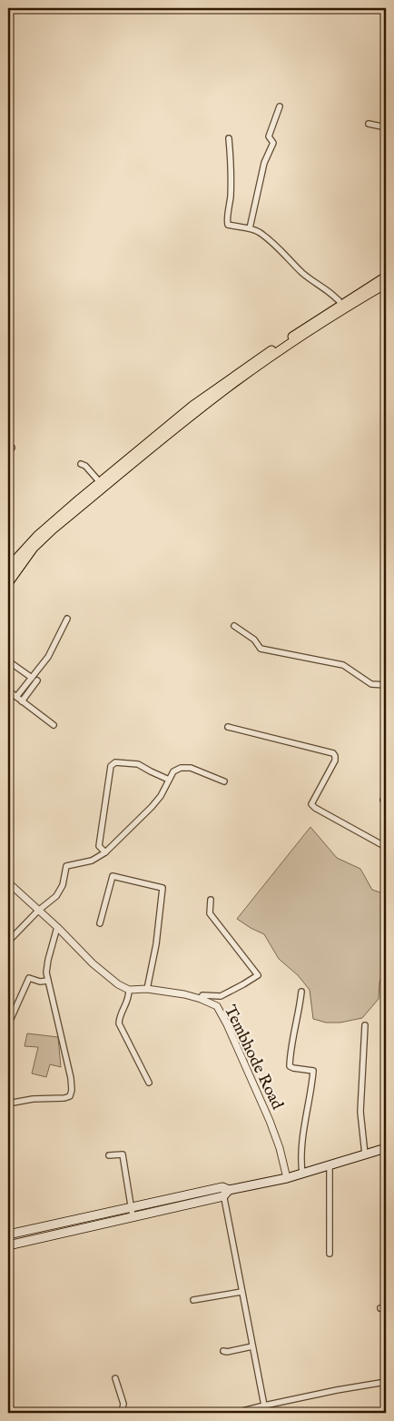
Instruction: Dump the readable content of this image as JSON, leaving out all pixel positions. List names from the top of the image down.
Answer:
{
  "streets": {
    "street": ["Tembhode Road"]
  }
}
